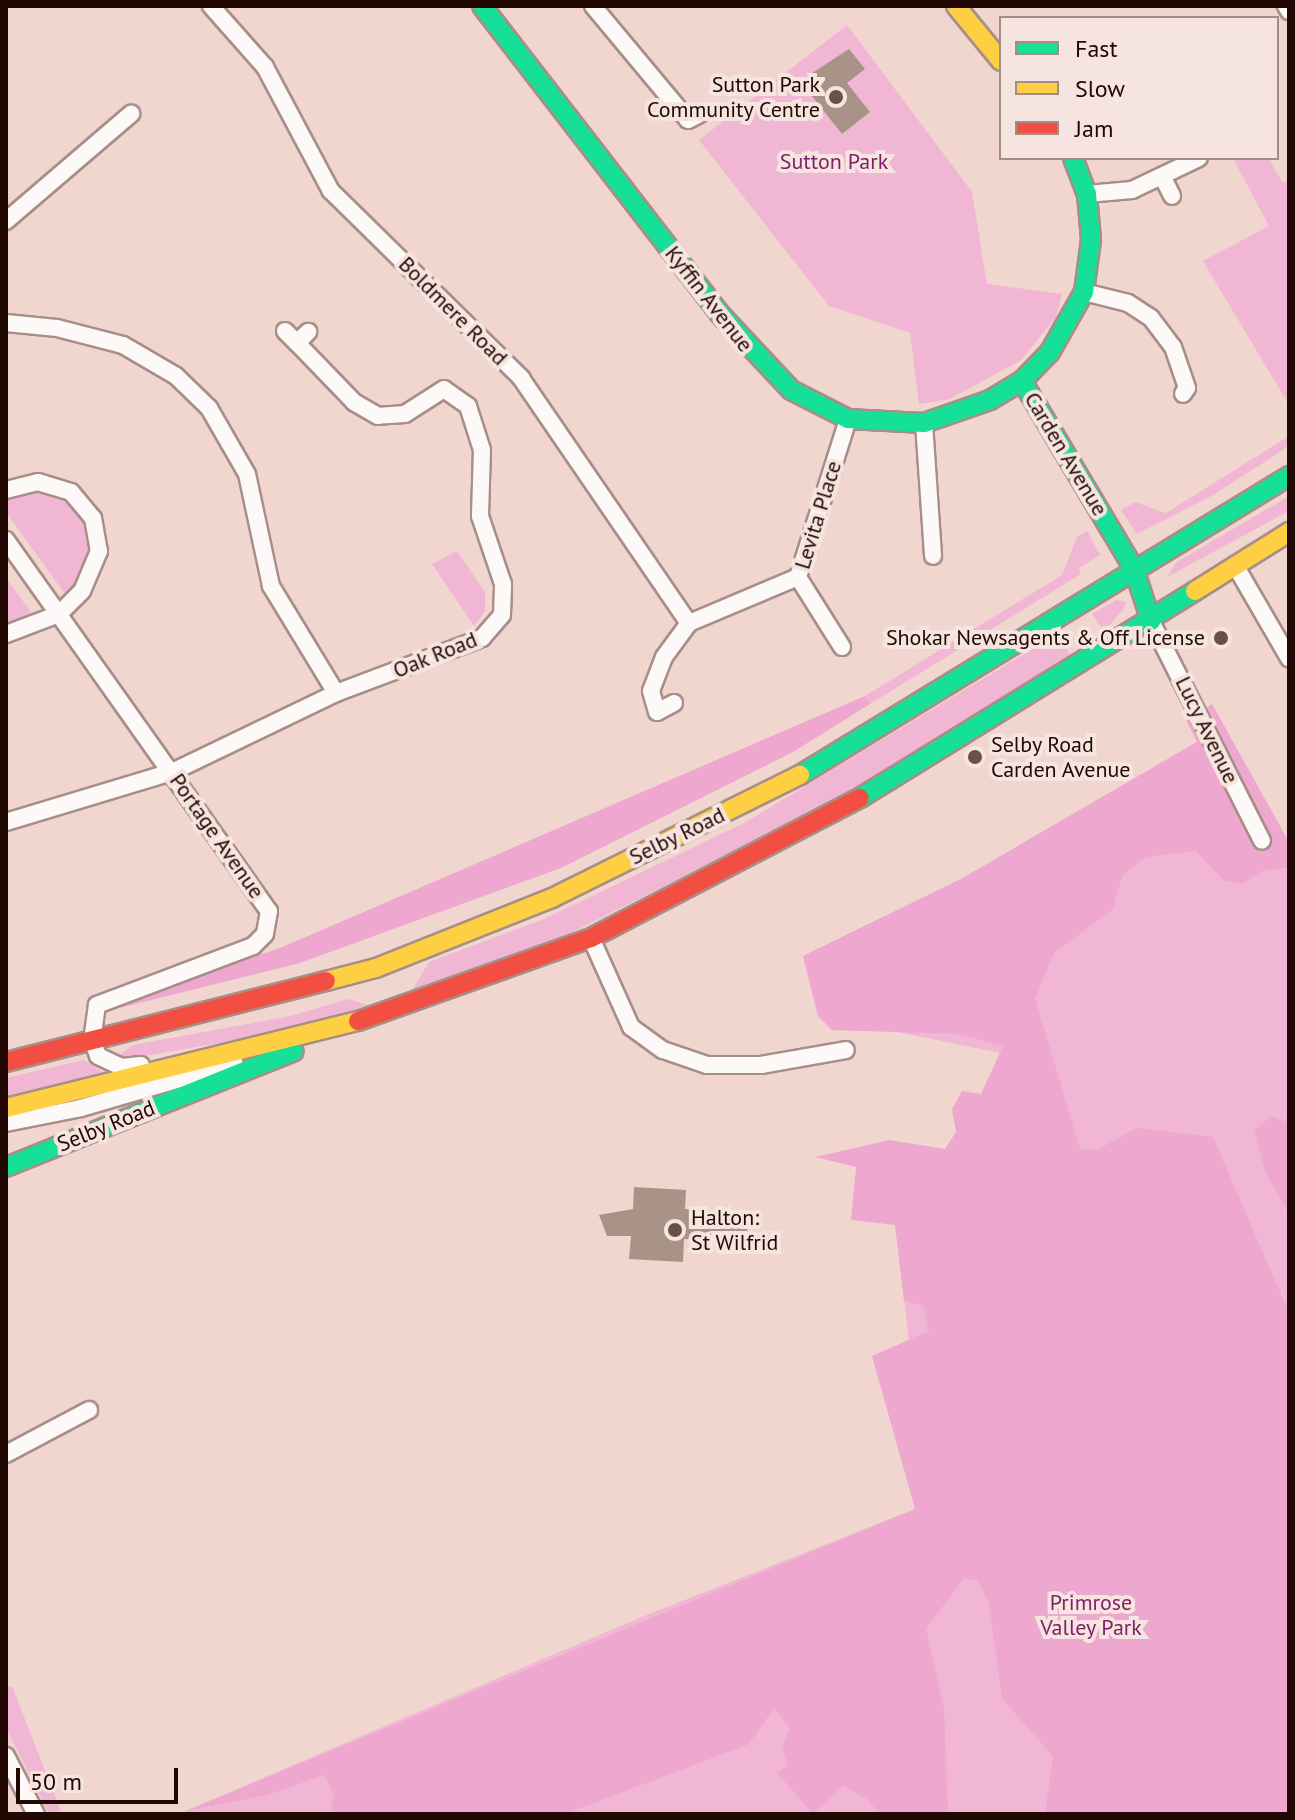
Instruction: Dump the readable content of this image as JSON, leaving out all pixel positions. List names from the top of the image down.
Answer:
{
  "streets": {
    "main road": ["Kyffin Avenue", "Carden Avenue", "Selby Road"],
    "street": [
      "Boldmere Road",
      "Levita Place",
      "Oak Road",
      "Lucy Avenue",
      "Portage Avenue"
    ]
  },
  "crossings": [
    ["Kyffin Avenue", "Carden Avenue"],
    ["Kyffin Avenue", "Levita Place"],
    ["Carden Avenue", "Lucy Avenue"],
    ["Carden Avenue", "Selby Road"],
    ["Oak Road", "Portage Avenue"],
    ["Lucy Avenue", "Selby Road"],
    ["Portage Avenue", "Selby Road"]
  ],
  "parks": ["Sutton Park", "Primrose Valley Park"],
  "places": [
    "Sutton Park Community Centre",
    "Shokar Newsagents & Off License",
    "Selby Road Carden Avenue",
    "Halton: St Wilfrid"
  ],
  "legend": ["Fast", "Slow", "Jam"],
  "scale_bar": "50 m"
}
